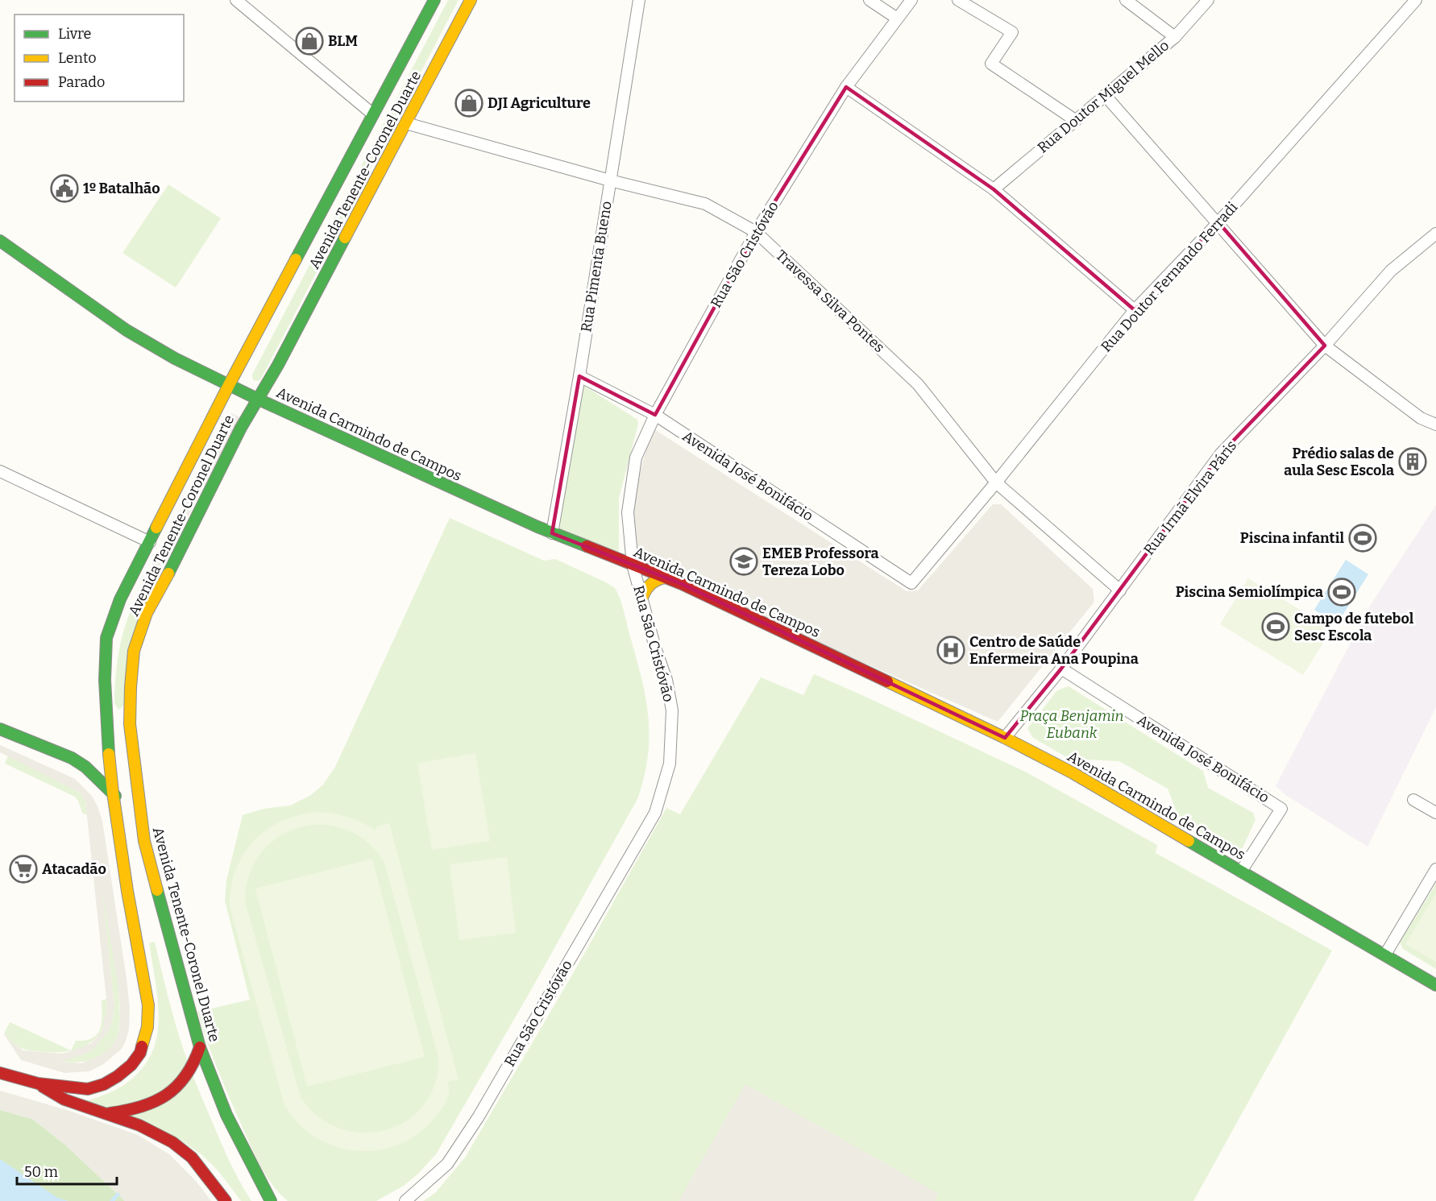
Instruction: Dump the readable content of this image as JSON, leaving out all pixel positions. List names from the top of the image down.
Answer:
{
  "streets": {
    "main road": ["Avenida Tenente-Coronel Duarte", "Avenida Carmindo de Campos"],
    "street": [
      "Rua Doutor Miguel Mello",
      "Rua São Cristóvão",
      "Rua Pimenta Bueno",
      "Rua Doutor Fernando Ferradi",
      "Travessa Silva Pontes",
      "Avenida José Bonifácio",
      "Rua Irmã Elvira Páris"
    ]
  },
  "crossings": [
    ["Avenida Tenente-Coronel Duarte", "Travessa Silva Pontes"],
    ["Avenida Tenente-Coronel Duarte", "Avenida Carmindo de Campos"],
    ["Rua São Cristóvão", "Travessa Silva Pontes"],
    ["Rua São Cristóvão", "Avenida Carmindo de Campos"],
    ["Rua São Cristóvão", "Avenida José Bonifácio"],
    ["Rua Pimenta Bueno", "Travessa Silva Pontes"],
    ["Rua Pimenta Bueno", "Avenida Carmindo de Campos"],
    ["Rua Pimenta Bueno", "Avenida José Bonifácio"],
    ["Rua Doutor Fernando Ferradi", "Travessa Silva Pontes"],
    ["Rua Doutor Fernando Ferradi", "Avenida José Bonifácio"],
    ["Travessa Silva Pontes", "Rua Irmã Elvira Páris"],
    ["Avenida Carmindo de Campos", "Avenida José Bonifácio"],
    ["Avenida Carmindo de Campos", "Rua Irmã Elvira Páris"],
    ["Avenida José Bonifácio", "Rua Irmã Elvira Páris"]
  ],
  "parks": ["Praça Benjamin Eubank"],
  "places": {
    "shop": ["BLM", "DJI Agriculture"],
    "public building": ["1º Batalhão"],
    "building": ["Prédio salas de aula Sesc Escola"],
    "sports": ["Piscina infantil", "Piscina Semiolímpica", "Campo de futebol Sesc Escola"],
    "school or university": ["EMEB Professora Tereza Lobo"],
    "hospital": ["Centro de Saúde Enfermeira Ana Poupina"],
    "supermarket": ["Atacadão"]
  },
  "legend": ["Livre", "Lento", "Parado"],
  "scale_bar": "50 m"
}
